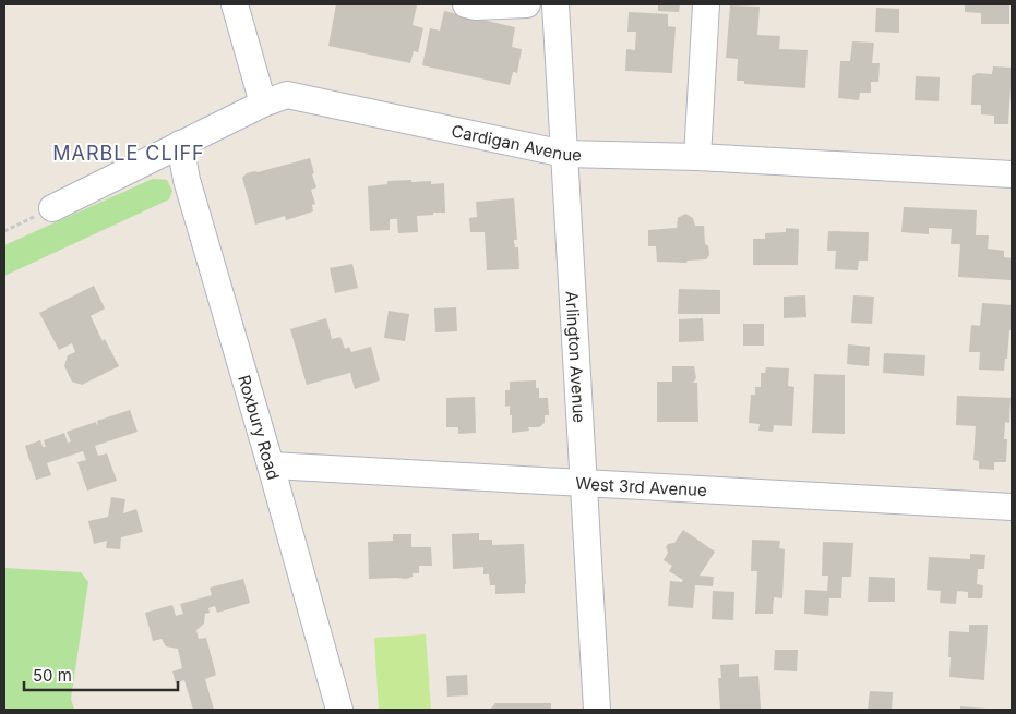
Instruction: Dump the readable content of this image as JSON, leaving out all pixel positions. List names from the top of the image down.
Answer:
{
  "streets": {
    "street": [
      "Cardigan Avenue",
      "Arlington Avenue",
      "Roxbury Road",
      "West 3rd Avenue"
    ]
  },
  "crossings": [
    ["Cardigan Avenue", "Arlington Avenue"],
    ["Cardigan Avenue", "Roxbury Road"],
    ["Arlington Avenue", "West 3rd Avenue"],
    ["Roxbury Road", "West 3rd Avenue"]
  ],
  "districts": ["MARBLE CLIFF"],
  "scale_bar": "50 m"
}
